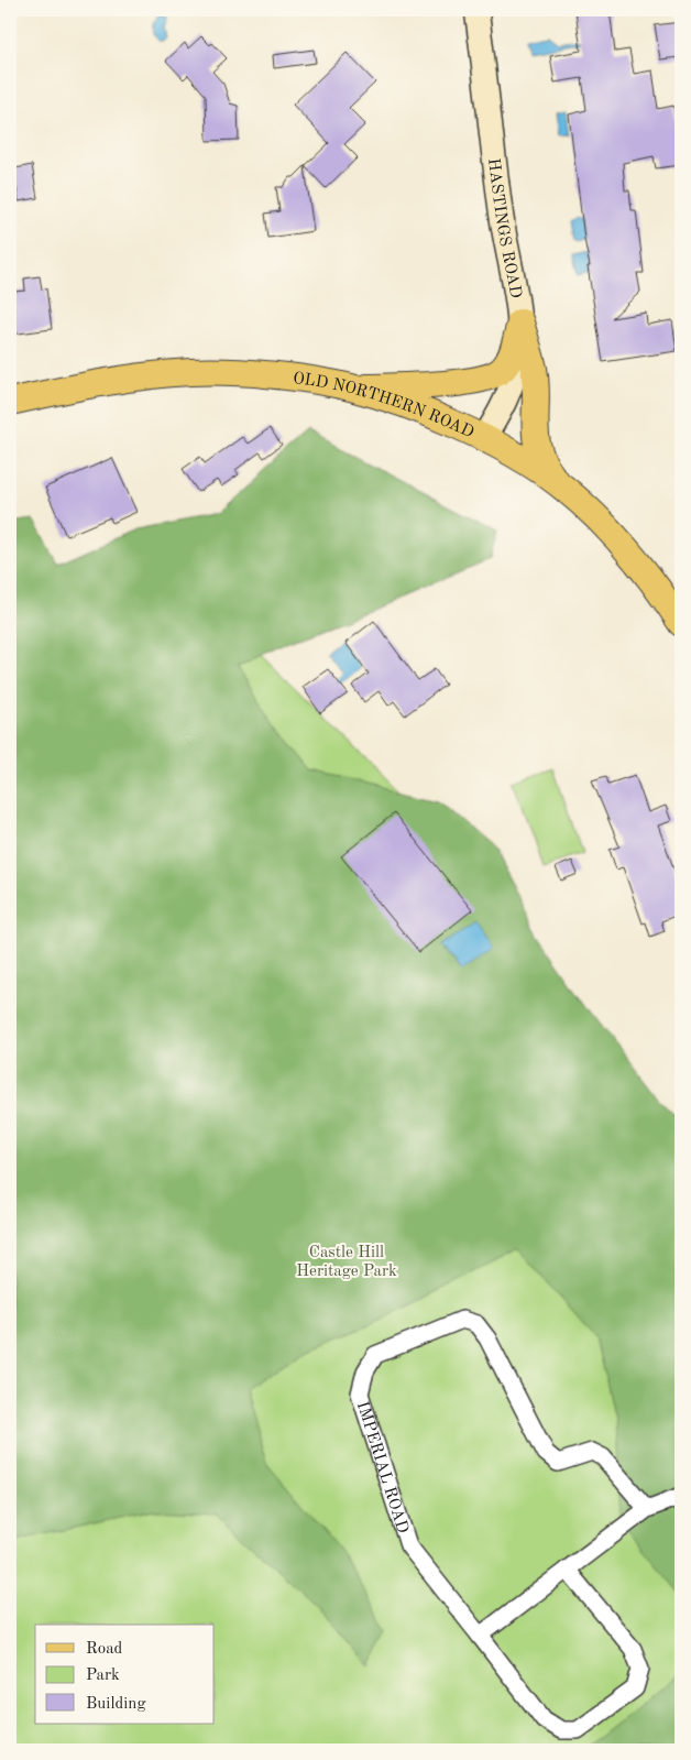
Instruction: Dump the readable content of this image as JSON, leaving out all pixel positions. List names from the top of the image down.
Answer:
{
  "streets": {
    "main road": ["HASTINGS ROAD", "OLD NORTHERN ROAD"],
    "street": ["IMPERIAL ROAD"]
  },
  "crossings": [
    ["HASTINGS ROAD", "OLD NORTHERN ROAD"]
  ],
  "parks": ["Castle Hill Heritage Park"],
  "legend": ["Road", "Park", "Building"]
}
